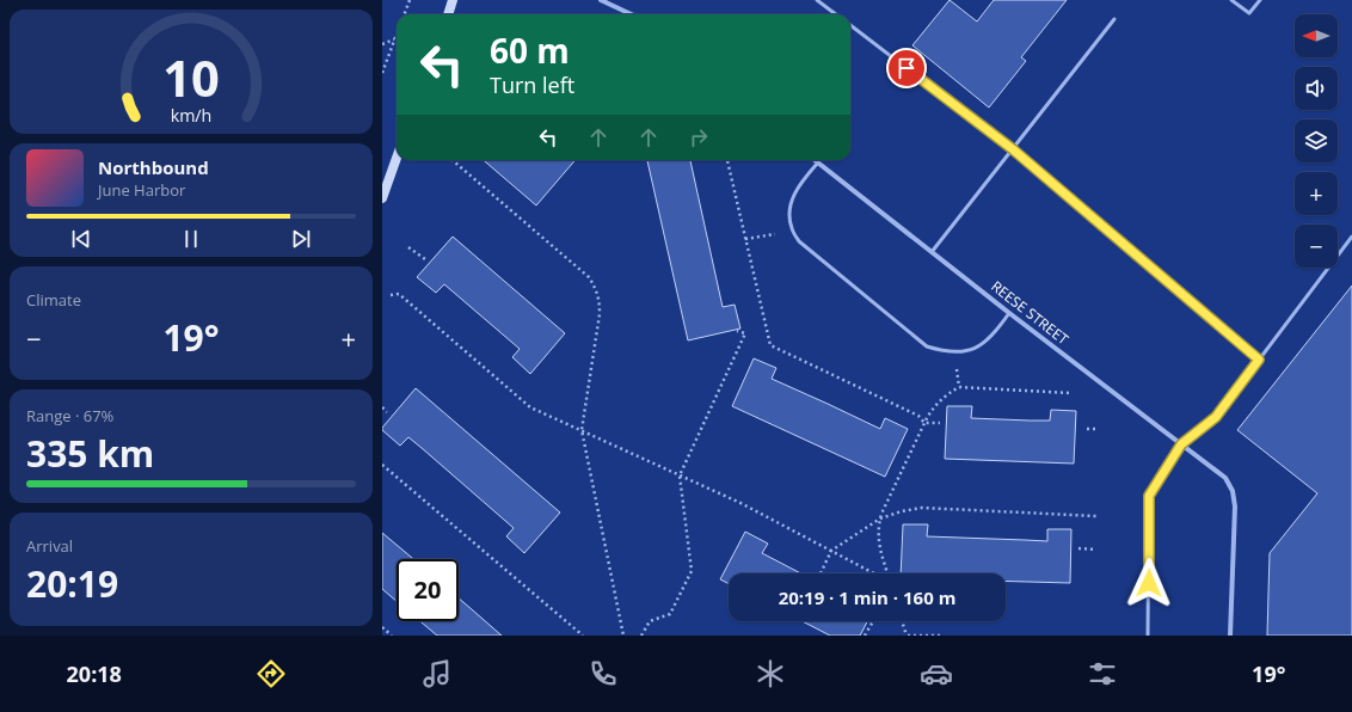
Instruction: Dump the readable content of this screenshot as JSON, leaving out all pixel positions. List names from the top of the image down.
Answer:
{
  "streets": {
    "street": ["REESE STREET"]
  },
  "north": "left",
  "page": {
    "map_buttons": ["+", "−"],
    "turn": ["60 m", "Turn left"],
    "song": ["Northbound", "June Harbor"],
    "tile": [
      "Climate",
      ["Range · 67%", "335 km"],
      ["Arrival", "20:19"]
    ],
    "heat": ["−", "19°", "+"],
    "limit": "20",
    "trip": "20:19 · 1 min · 160 m",
    "tabs": ["20:18", "19°"],
    "gauge": ["10", "km/h"]
  }
}
